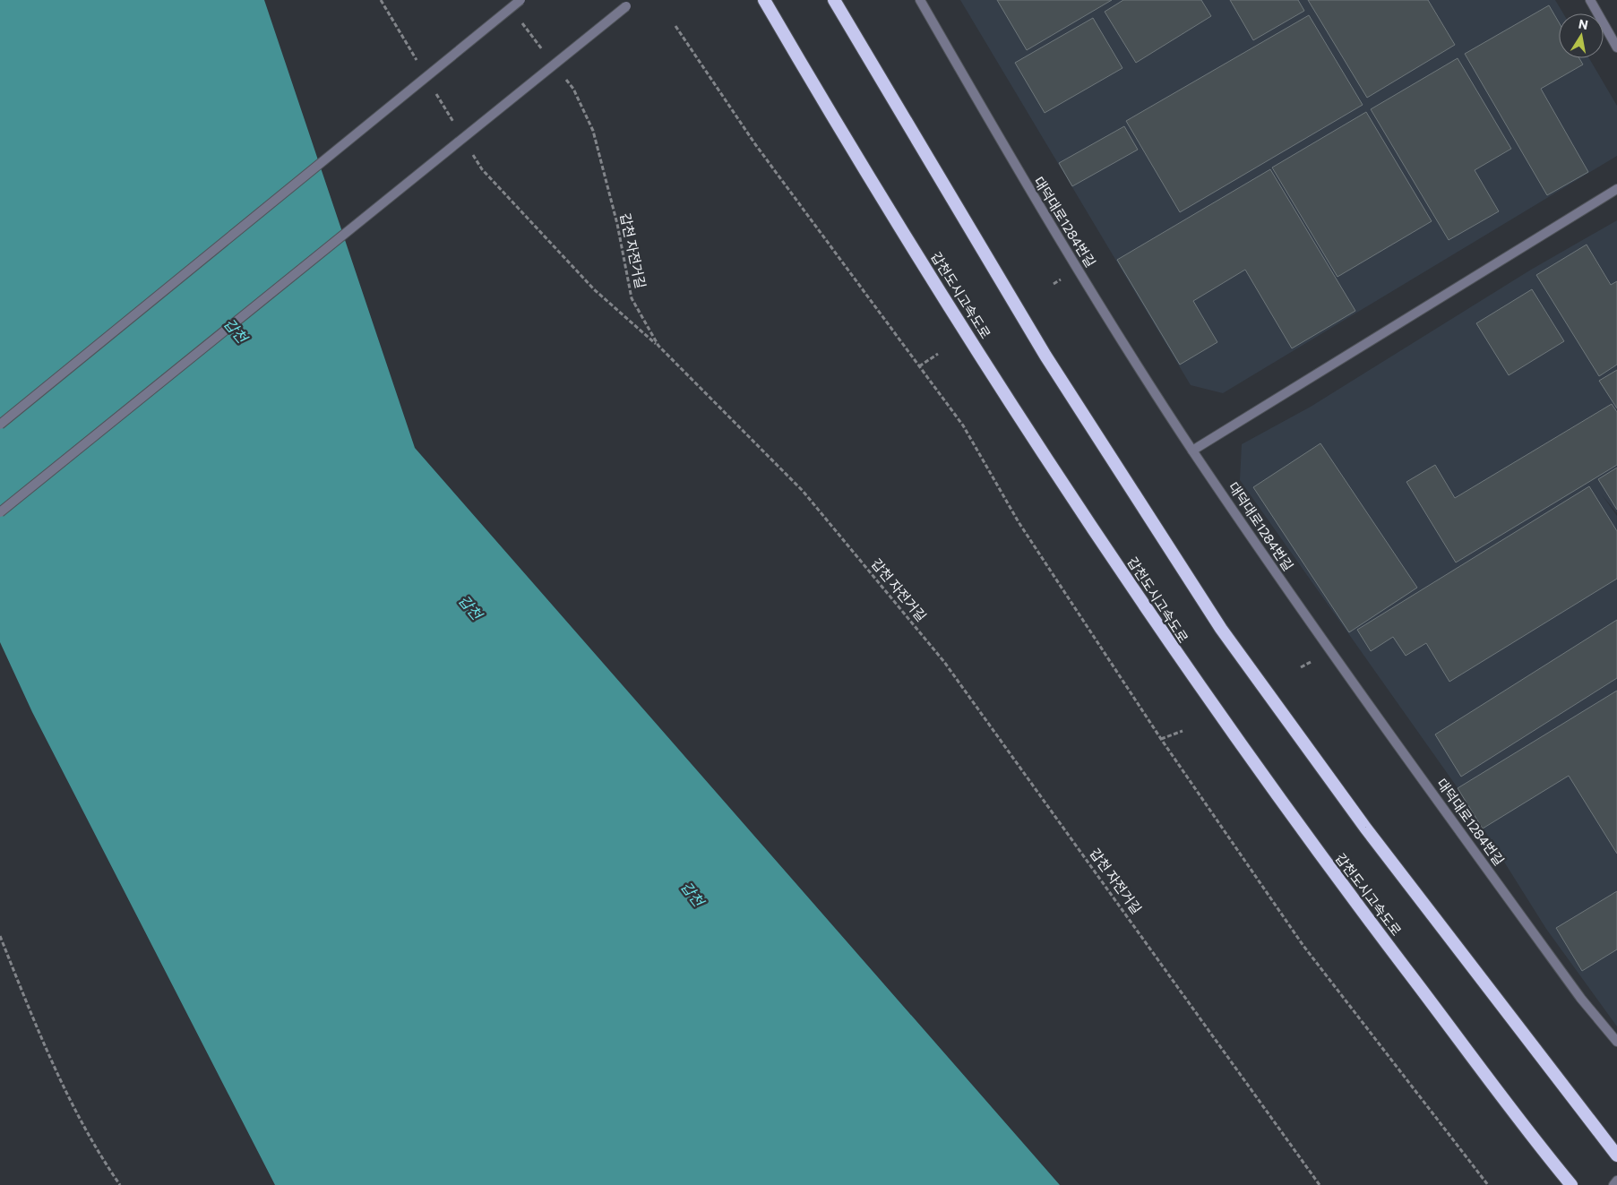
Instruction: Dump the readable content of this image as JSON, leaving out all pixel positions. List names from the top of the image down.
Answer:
{
  "streets": {
    "highway": ["갑천도시고속도로"],
    "street": ["대덕대로1284번길"],
    "path": ["갑천 자전거길"]
  },
  "water": ["갑천"],
  "north": "top"
}
